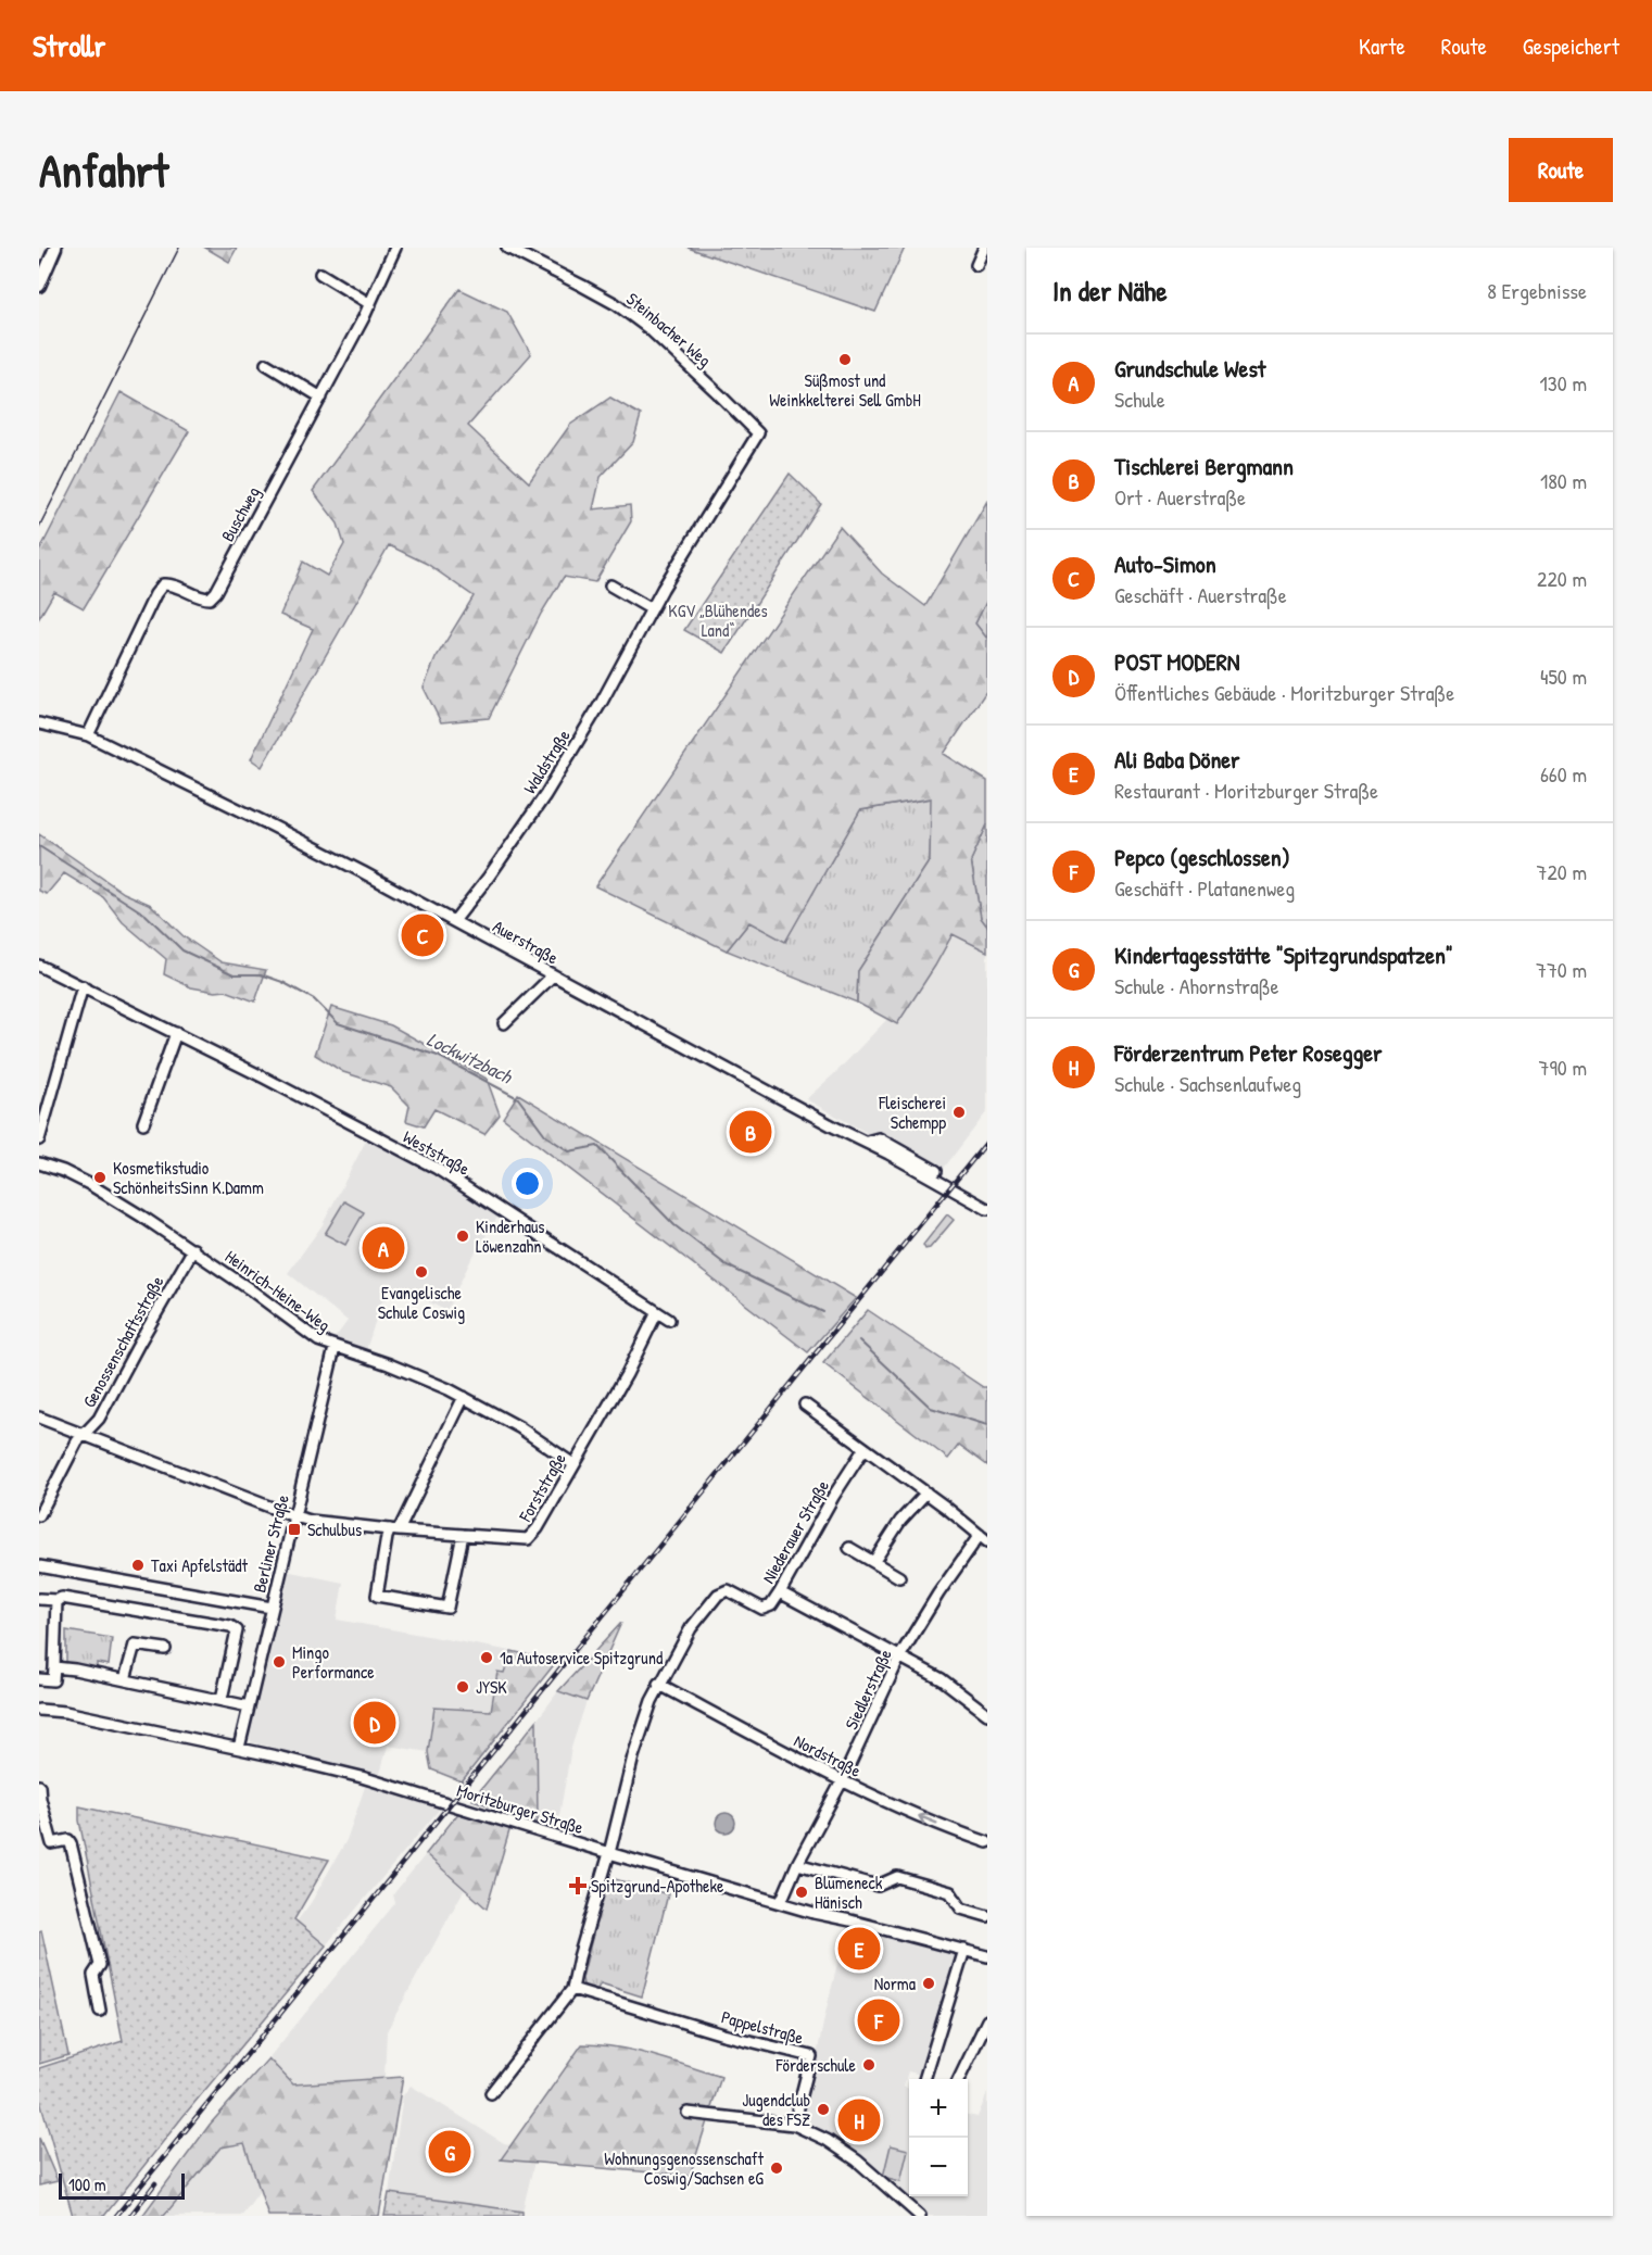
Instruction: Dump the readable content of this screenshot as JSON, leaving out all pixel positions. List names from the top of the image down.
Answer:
{
  "streets": {
    "street": [
      "Steinbacher Weg",
      "Buschweg",
      "Waldstraße",
      "Auerstraße",
      "Weststraße",
      "Heinrich-Heine-Weg",
      "Genossenschaftsstraße",
      "Forststraße",
      "Niederauer Straße",
      "Berliner Straße",
      "Siedlerstraße",
      "Nordstraße",
      "Moritzburger Straße",
      "Pappelstraße"
    ]
  },
  "crossings": [
    ["Steinbacher Weg", "Waldstraße"],
    ["Buschweg", "Auerstraße"],
    ["Waldstraße", "Auerstraße"],
    ["Weststraße", "Forststraße"],
    ["Heinrich-Heine-Weg", "Genossenschaftsstraße"],
    ["Heinrich-Heine-Weg", "Forststraße"],
    ["Heinrich-Heine-Weg", "Berliner Straße"],
    ["Genossenschaftsstraße", "Forststraße"],
    ["Forststraße", "Berliner Straße"],
    ["Niederauer Straße", "Nordstraße"],
    ["Niederauer Straße", "Moritzburger Straße"],
    ["Niederauer Straße", "Pappelstraße"],
    ["Berliner Straße", "Moritzburger Straße"],
    ["Siedlerstraße", "Nordstraße"],
    ["Siedlerstraße", "Moritzburger Straße"]
  ],
  "water": ["Lockwitzbach"],
  "parks": ["KGV „Blühendes Land“"],
  "places": {
    "other": [
      "Süßmost und Weinkkelterei Sell GmbH",
      "Fleischerei Schempp",
      "Kosmetikstudio SchönheitsSinn K.Damm",
      "Kinderhaus Löwenzahn",
      "Evangelische Schule Coswig",
      "Taxi Apfelstädt",
      "1a Autoservice Spitzgrund",
      "Mingo Performance",
      "JYSK",
      "Blumeneck Hänisch",
      "Norma",
      "Förderschule",
      "Jugendclub des FSZ",
      "Wohnungsgenossenschaft Coswig/Sachsen eG"
    ],
    "transit": ["Schulbus"],
    "health": ["Spitzgrund-Apotheke"]
  },
  "scale_bar": "100 m",
  "page": {
    "header": "Strollr",
    "nav": ["Karte", "Route", "Gespeichert"],
    "buttons": "Route",
    "title": "Anfahrt",
    "heading": ["In der Nähe", "8 Ergebnisse"],
    "list": [
      {
        "mark": "A",
        "name": "Grundschule West",
        "note": "Schule",
        "value": "130 m"
      },
      {
        "mark": "B",
        "name": "Tischlerei Bergmann",
        "note": "Ort · Auerstraße",
        "value": "180 m"
      },
      {
        "mark": "C",
        "name": "Auto-Simon",
        "note": "Geschäft · Auerstraße",
        "value": "220 m"
      },
      {
        "mark": "D",
        "name": "POST MODERN",
        "note": "Öffentliches Gebäude · Moritzburger Straße",
        "value": "450 m"
      },
      {
        "mark": "E",
        "name": "Ali Baba Döner",
        "note": "Restaurant · Moritzburger Straße",
        "value": "660 m"
      },
      {
        "mark": "F",
        "name": "Pepco (geschlossen)",
        "note": "Geschäft · Platanenweg",
        "value": "720 m"
      },
      {
        "mark": "G",
        "name": "Kindertagesstätte \"Spitzgrundspatzen\"",
        "note": "Schule · Ahornstraße",
        "value": "770 m"
      },
      {
        "mark": "H",
        "name": "Förderzentrum Peter Rosegger",
        "note": "Schule · Sachsenlaufweg",
        "value": "790 m"
      }
    ],
    "pins": [
      "C",
      "B",
      "A",
      "D",
      "E",
      "F",
      "H",
      "G"
    ],
    "map_buttons": ["+", "−"],
    "scale": "100 m"
  }
}
